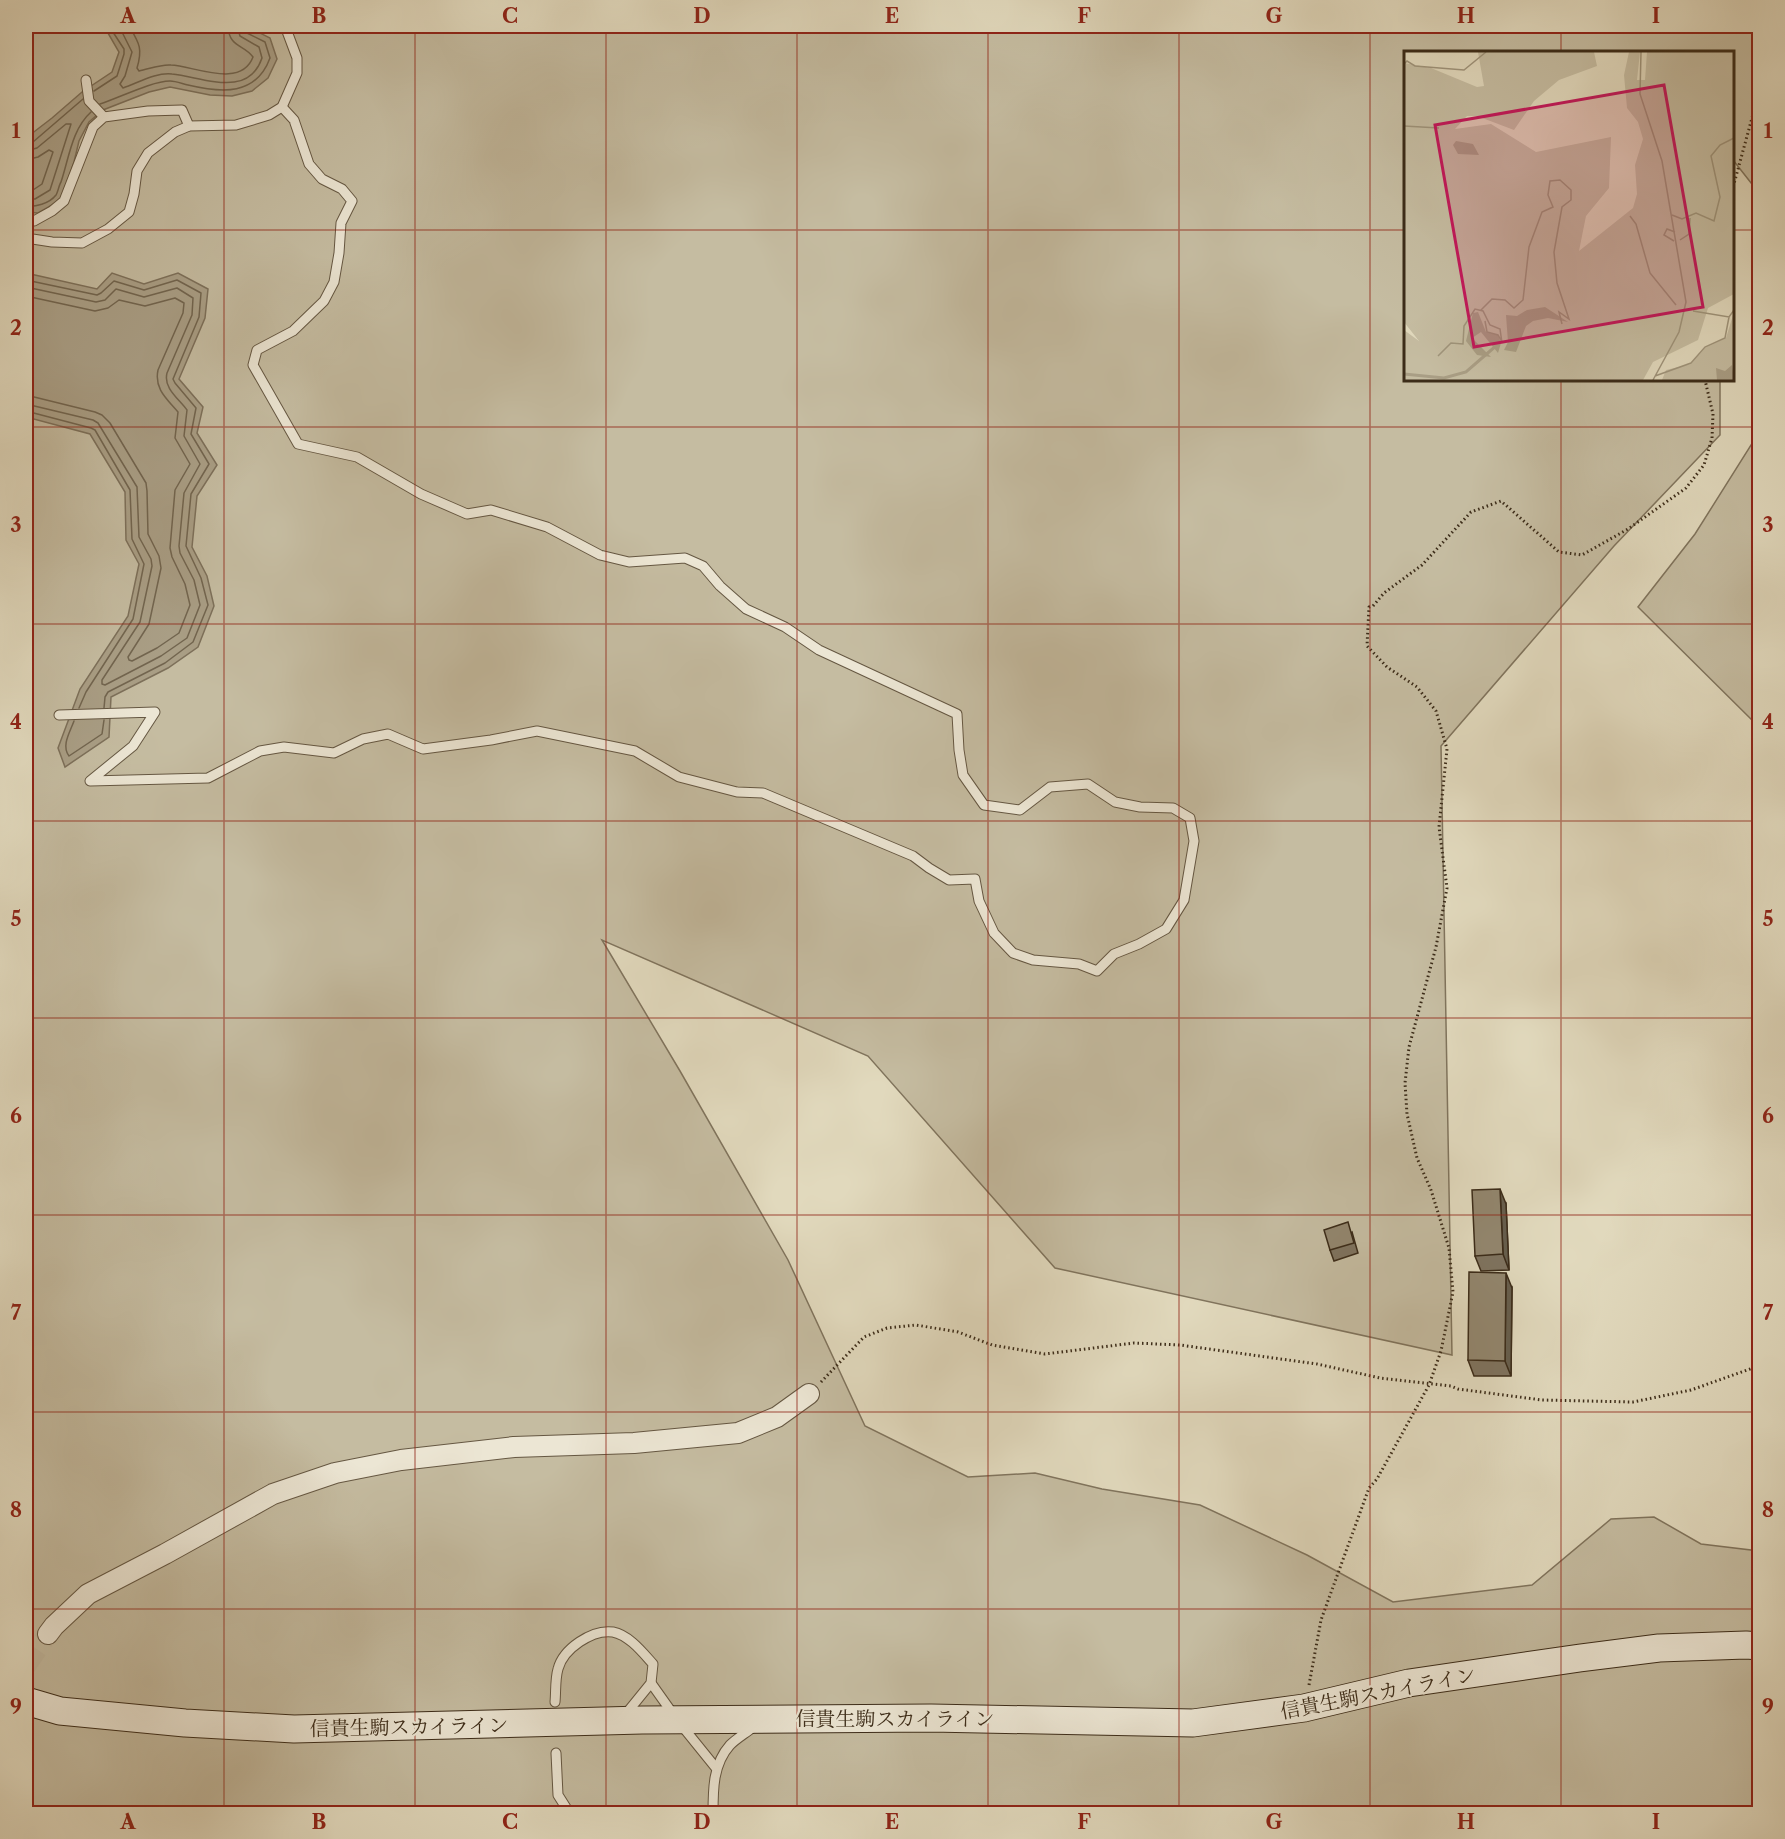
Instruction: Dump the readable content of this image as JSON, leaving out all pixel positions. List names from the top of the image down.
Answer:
{
  "streets": {
    "street": ["信貴生駒スカイライン"]
  },
  "grid": {
    "columns": [
      "A",
      "B",
      "C",
      "D",
      "E",
      "F",
      "G",
      "H",
      "I"
    ],
    "rows": [
      "1",
      "2",
      "3",
      "4",
      "5",
      "6",
      "7",
      "8",
      "9"
    ]
  }
}
